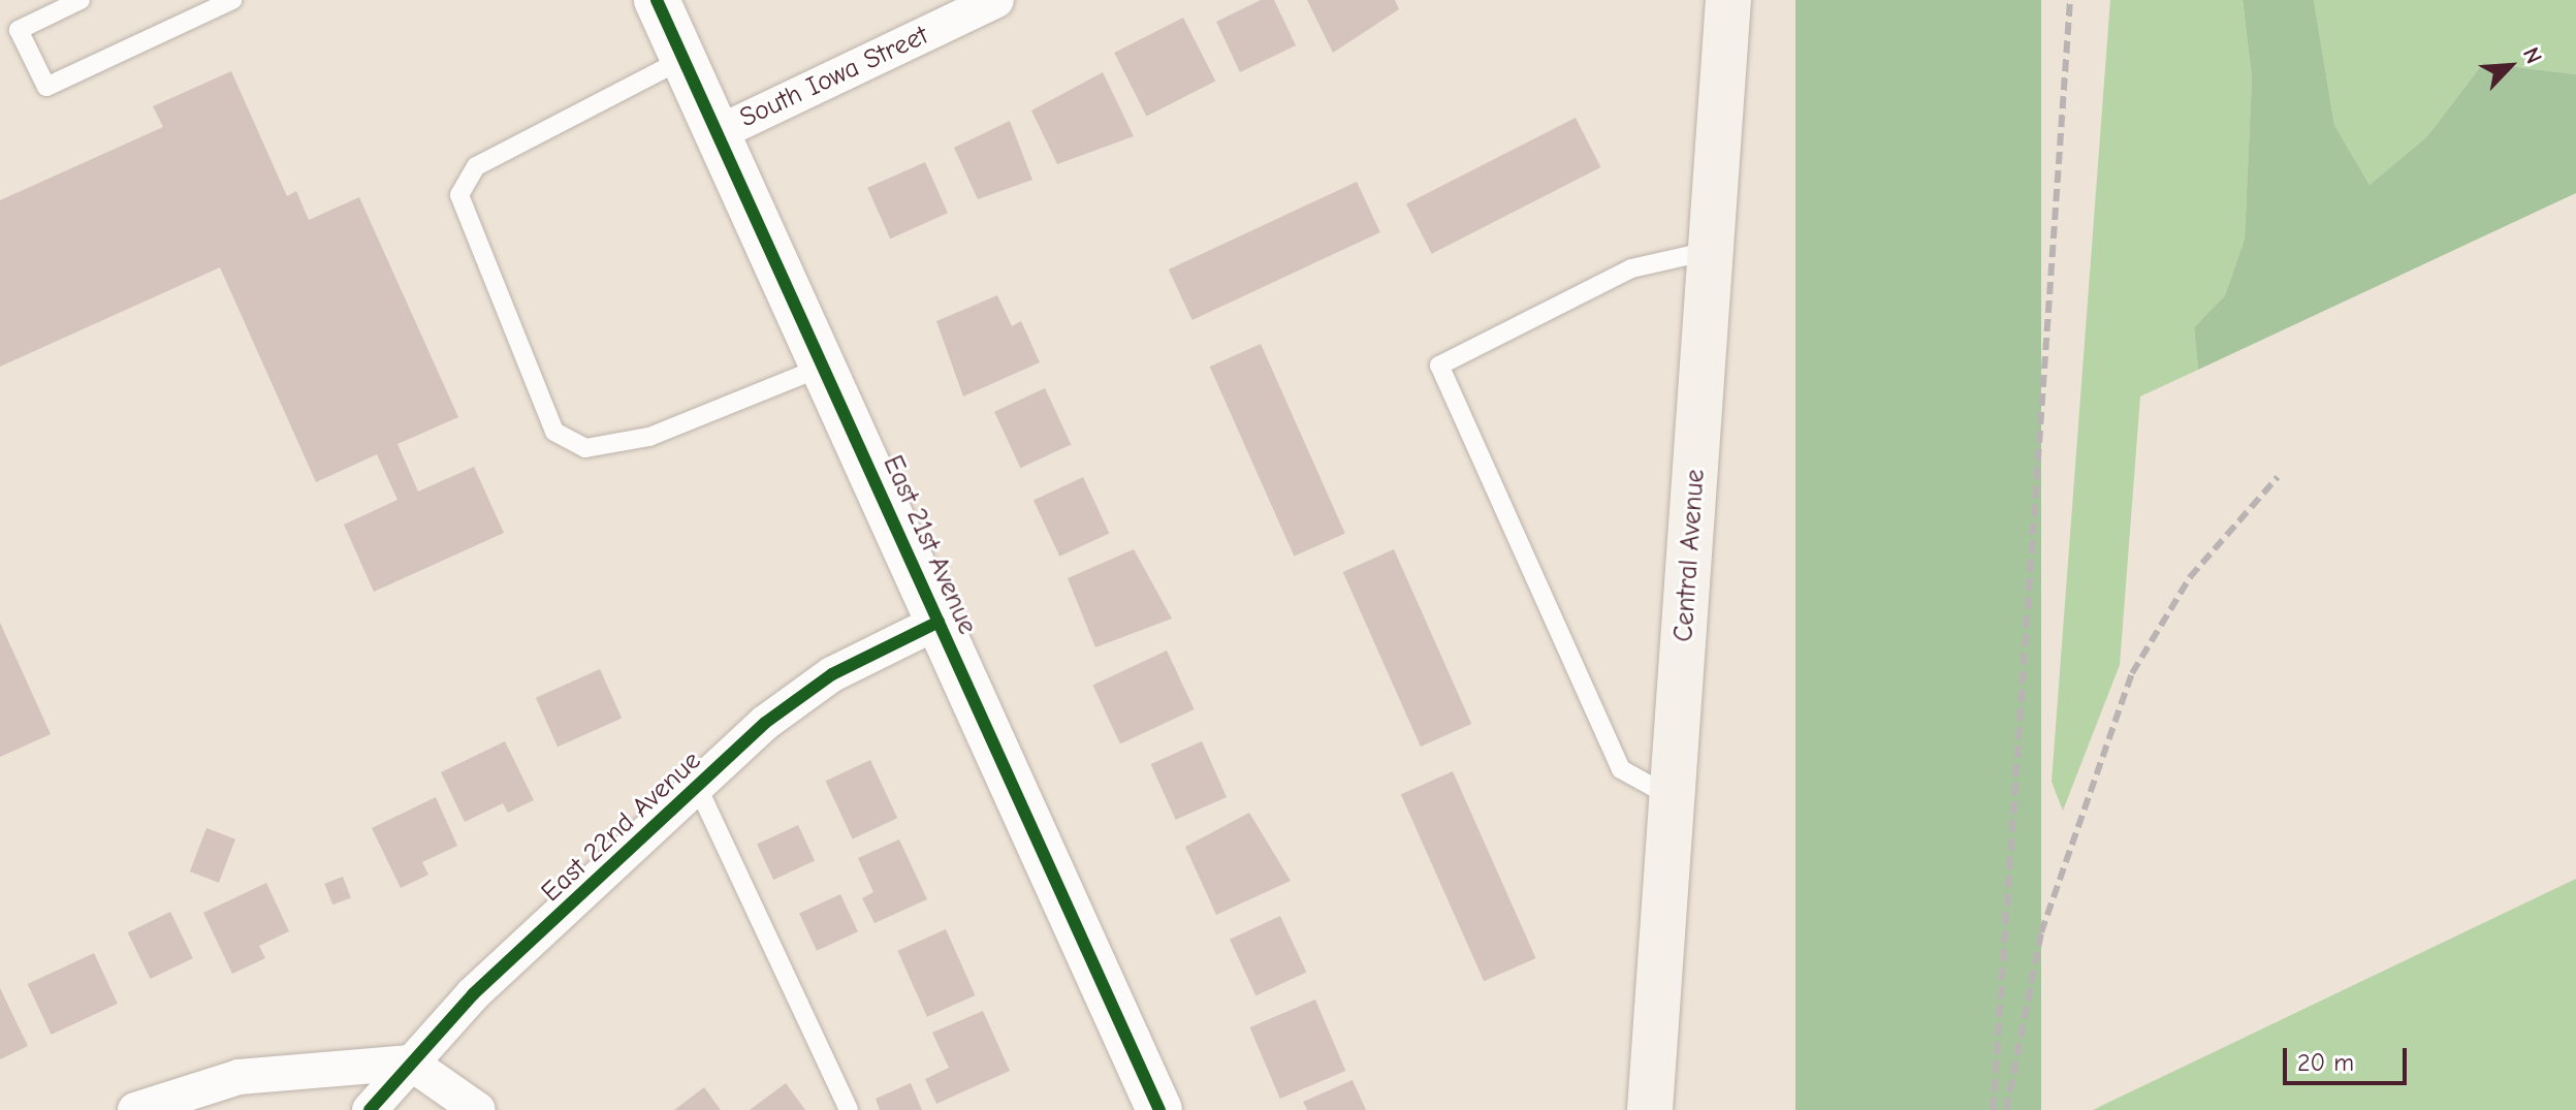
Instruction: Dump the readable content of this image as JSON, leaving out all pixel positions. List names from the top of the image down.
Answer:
{
  "streets": {
    "main road": ["Central Avenue"],
    "street": ["South Iowa Street", "East 21st Avenue", "East 22nd Avenue"]
  },
  "crossings": [
    ["South Iowa Street", "East 21st Avenue"],
    ["East 21st Avenue", "East 22nd Avenue"]
  ],
  "scale_bar": "20 m",
  "north": "top right"
}
